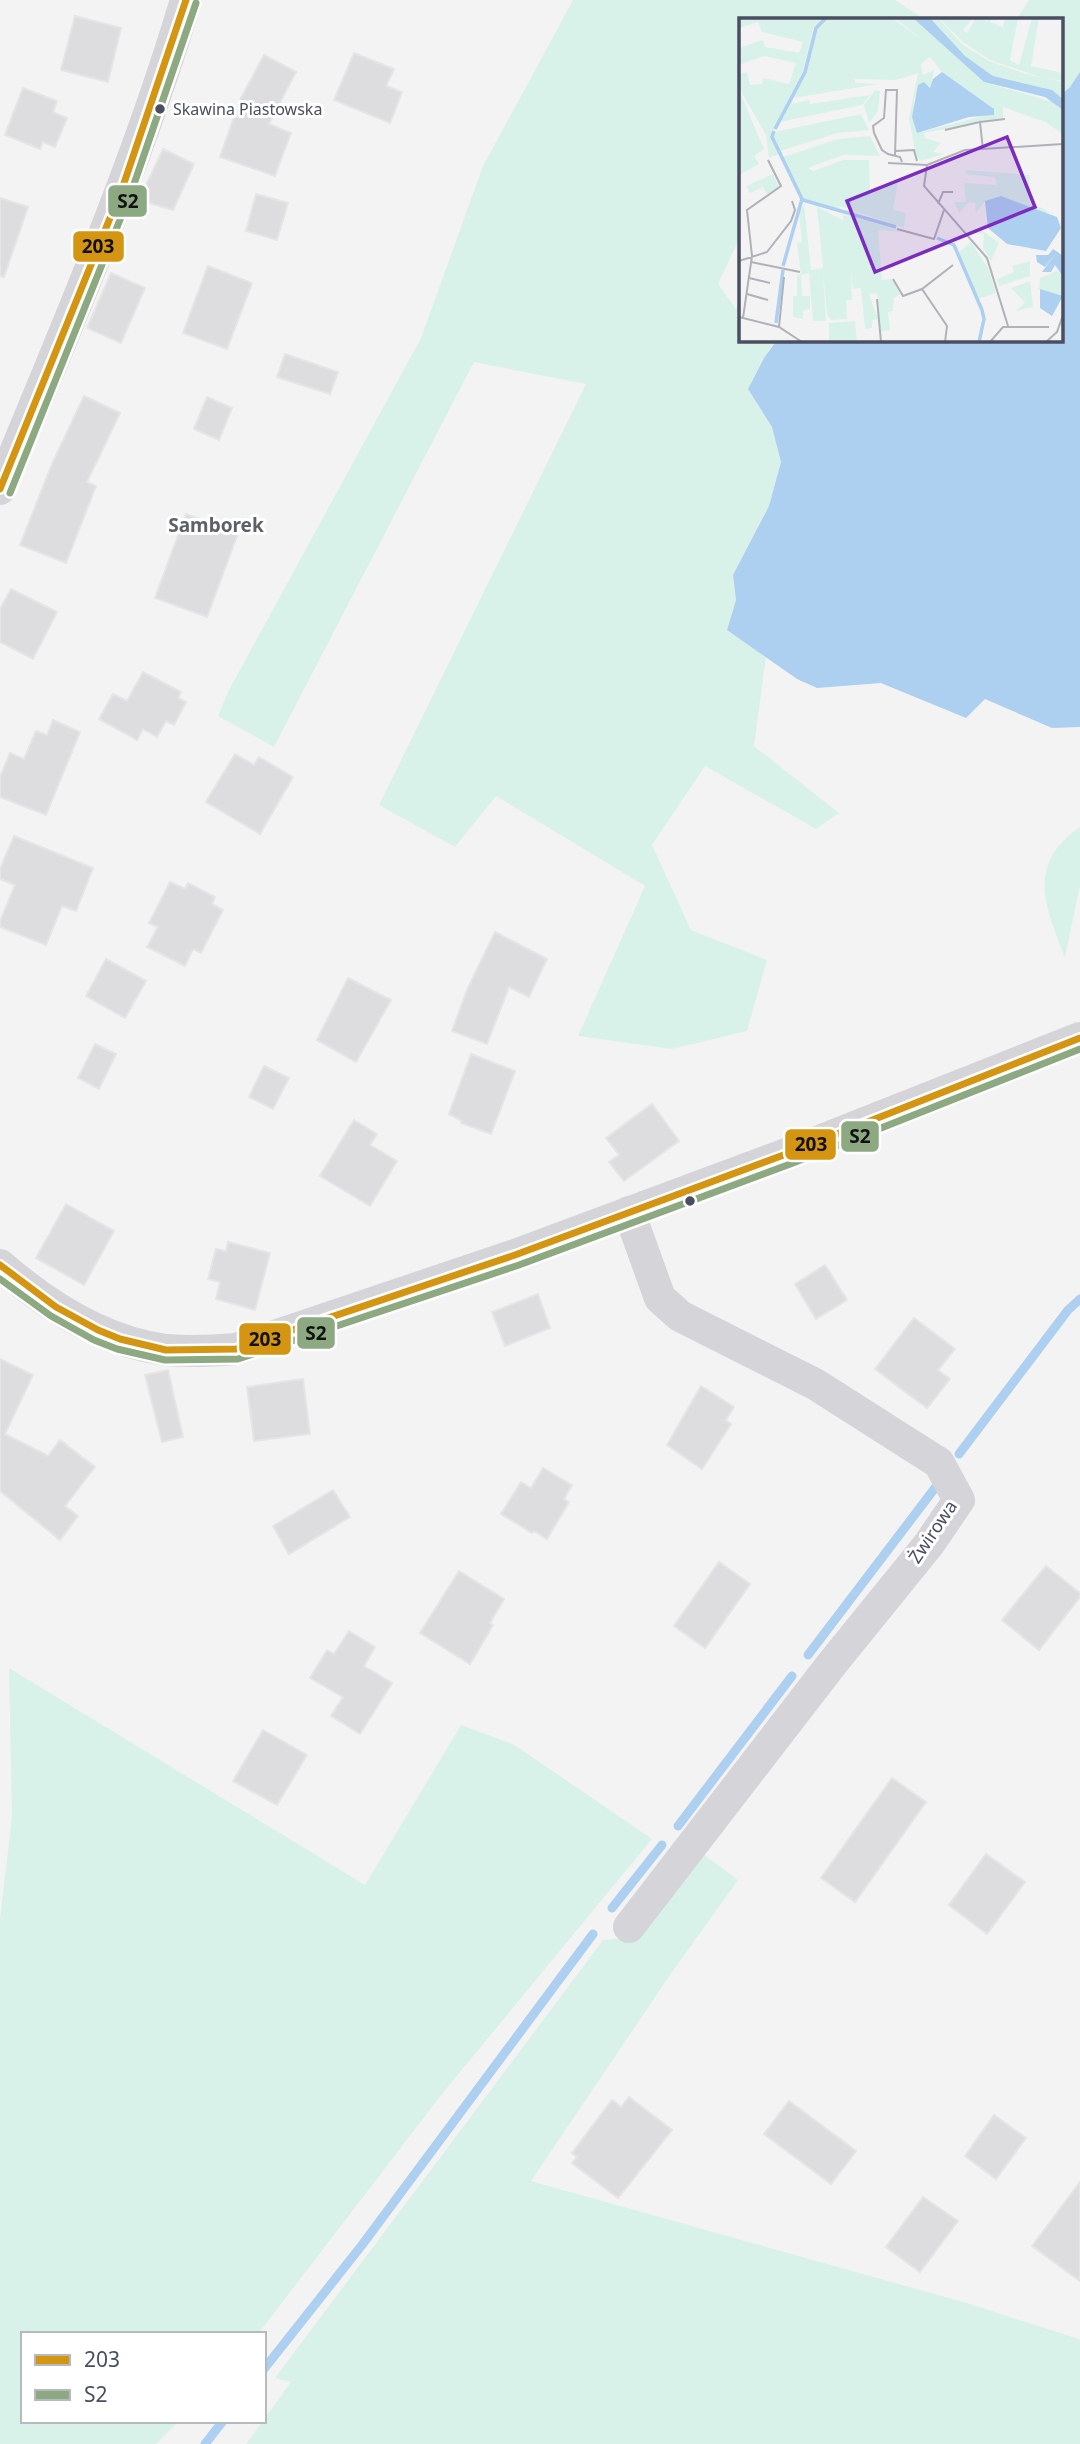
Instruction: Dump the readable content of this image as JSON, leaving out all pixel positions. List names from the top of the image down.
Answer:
{
  "streets": {
    "street": ["Żwirowa"]
  },
  "districts": ["Samborek"],
  "places": ["Skawina Piastowska"],
  "lines": ["transit line 203", "transit line S2"],
  "legend": ["203", "S2"]
}
